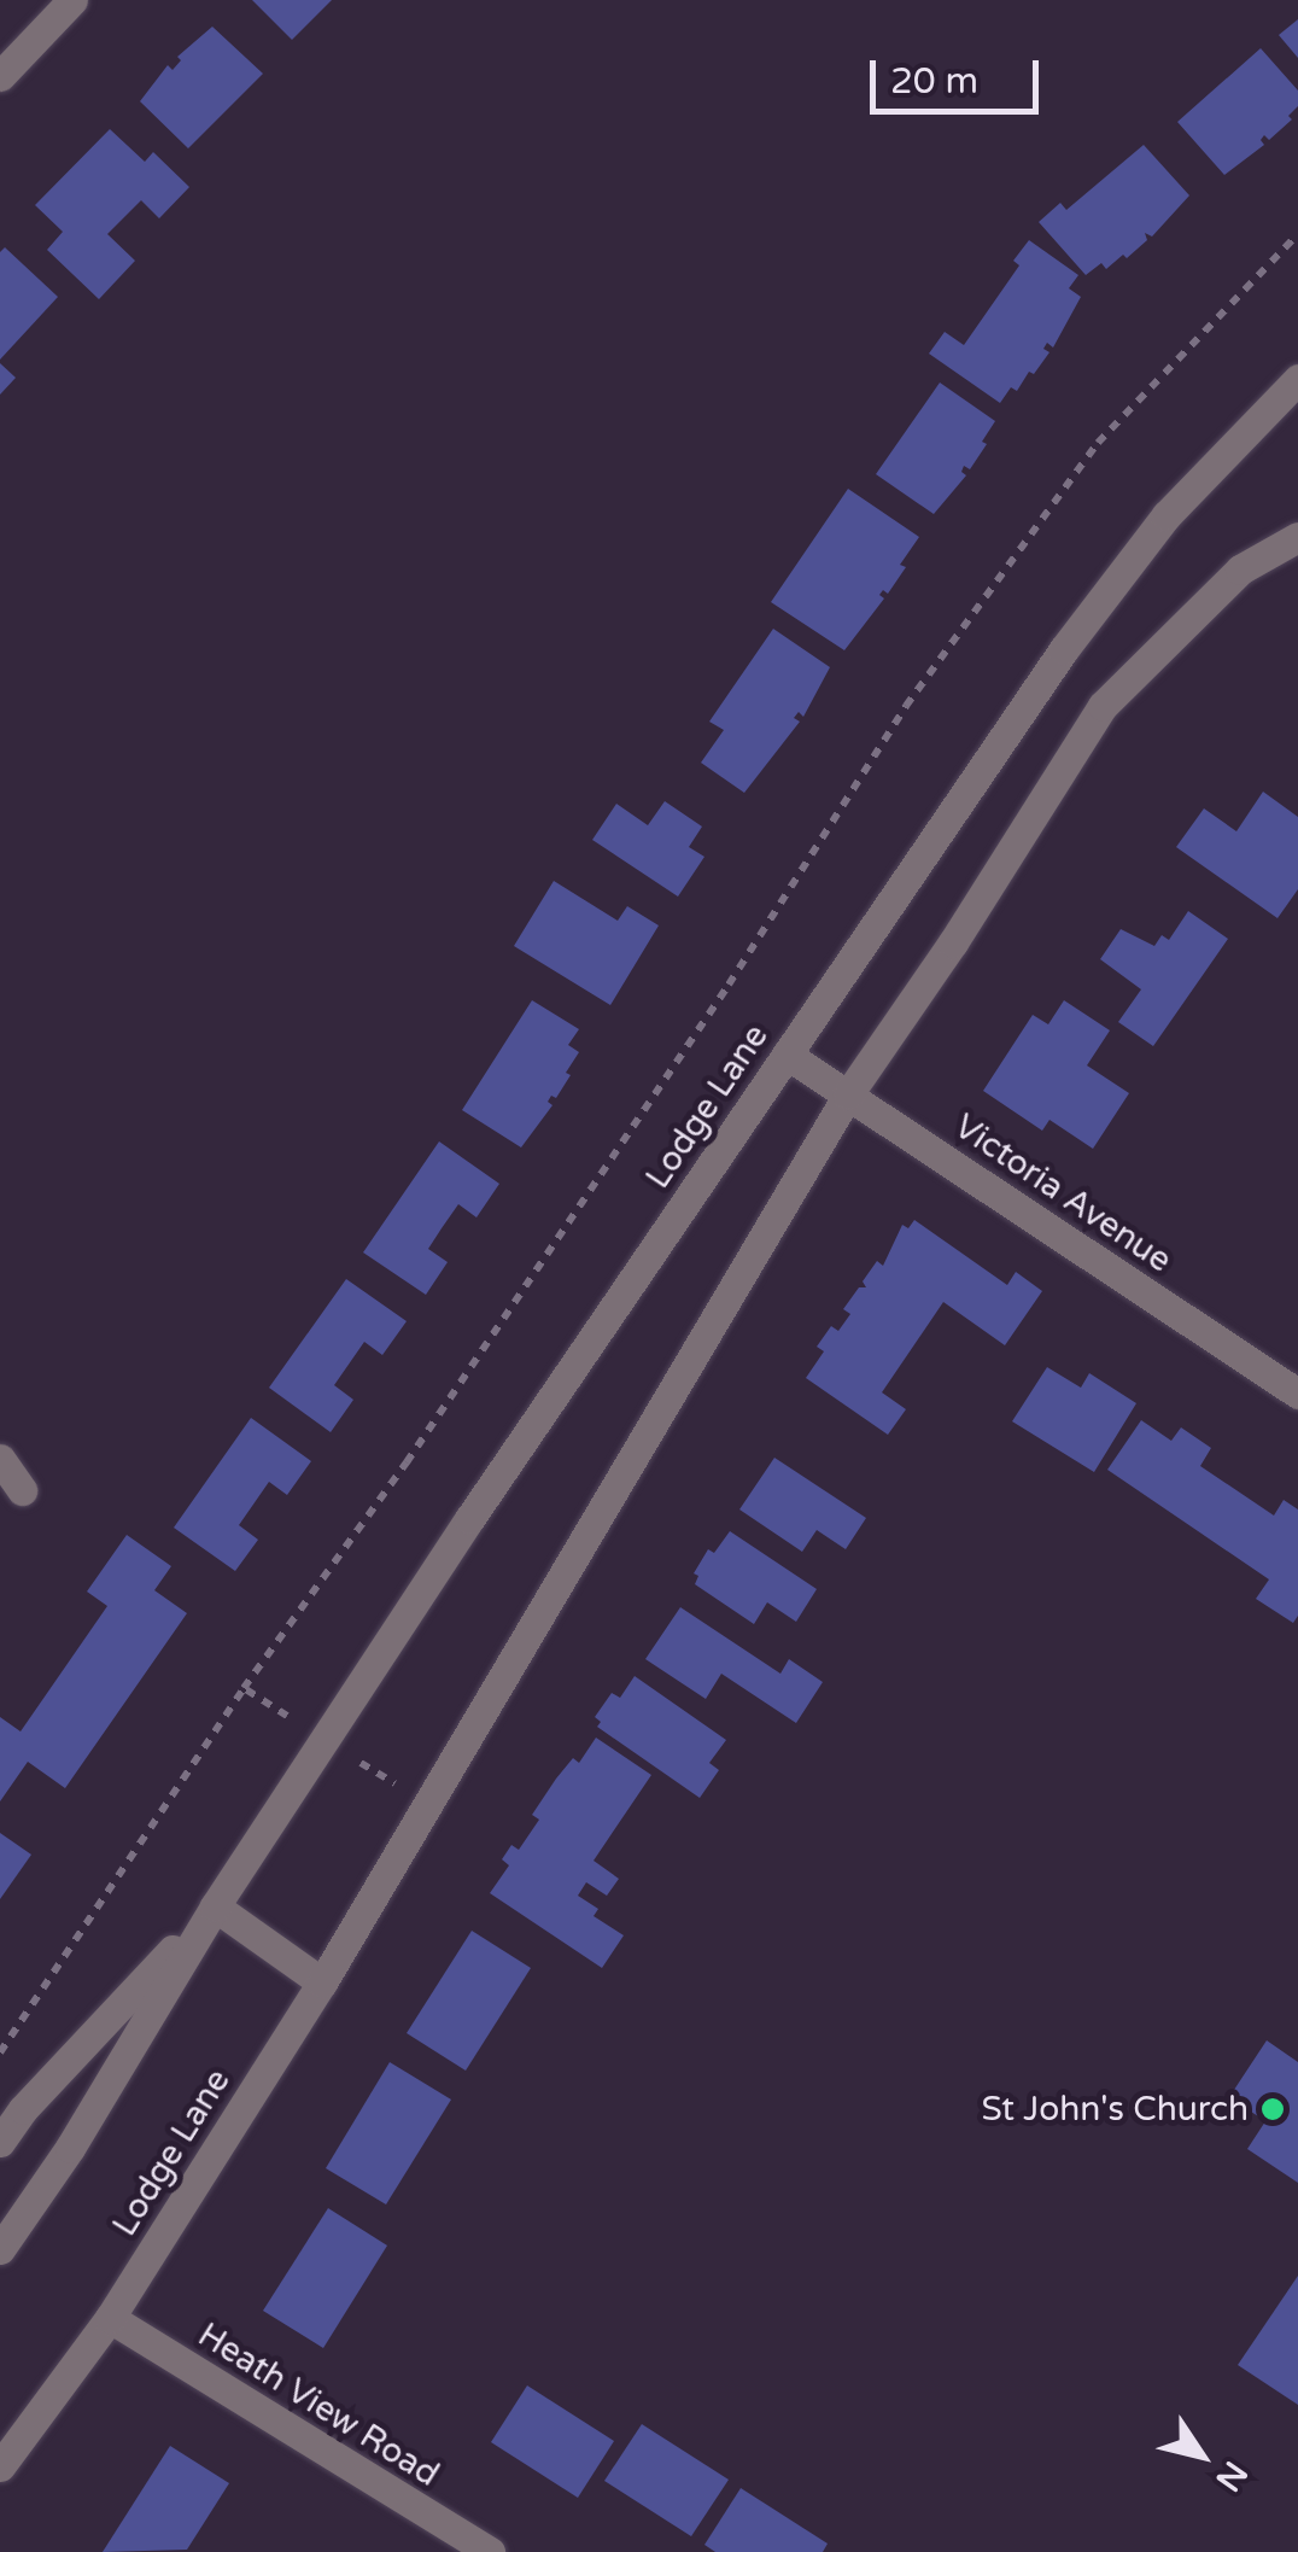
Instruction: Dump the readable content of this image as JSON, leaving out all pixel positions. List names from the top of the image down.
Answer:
{
  "streets": {
    "street": ["Lodge Lane", "Victoria Avenue", "Heath View Road"]
  },
  "crossings": [
    ["Lodge Lane", "Victoria Avenue"],
    ["Lodge Lane", "Heath View Road"]
  ],
  "places": ["St John's Church"],
  "scale_bar": "20 m",
  "north": "bottom right"
}
